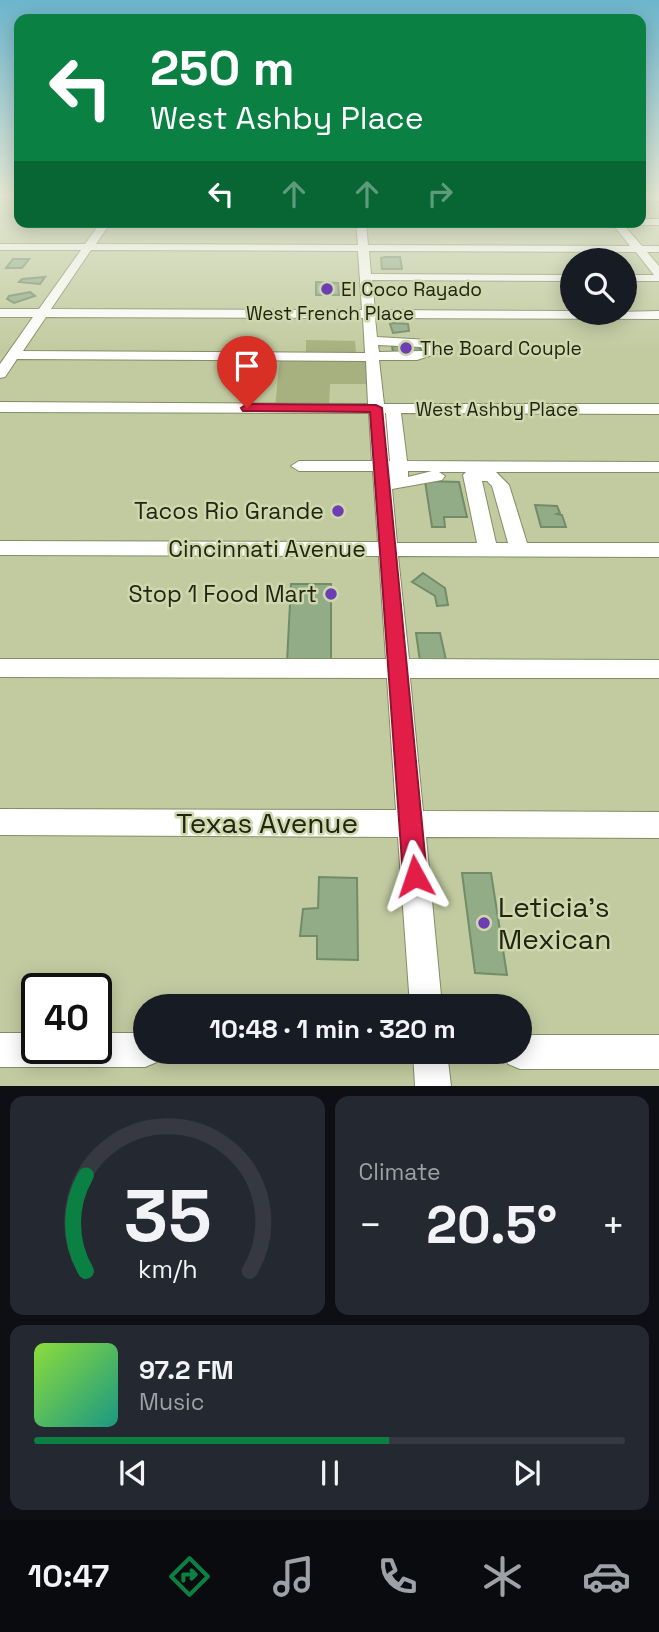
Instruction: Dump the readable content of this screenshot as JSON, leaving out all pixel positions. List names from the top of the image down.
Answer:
{
  "streets": {
    "street": [
      "West French Place",
      "West Ashby Place",
      "Cincinnati Avenue",
      "Texas Avenue"
    ]
  },
  "places": [
    "El Coco Rayado",
    "The Board Couple",
    "Tacos Rio Grande",
    "Stop 1 Food Mart",
    "Leticia's Mexican"
  ],
  "page": {
    "turn": ["250 m", "West Ashby Place"],
    "limit": "40",
    "trip": "10:48 · 1 min · 320 m",
    "tile": "Climate",
    "heat": ["−", "20.5°", "+"],
    "song": ["97.2 FM", "Music"],
    "tabs": "10:47",
    "gauge": ["35", "km/h"]
  }
}
